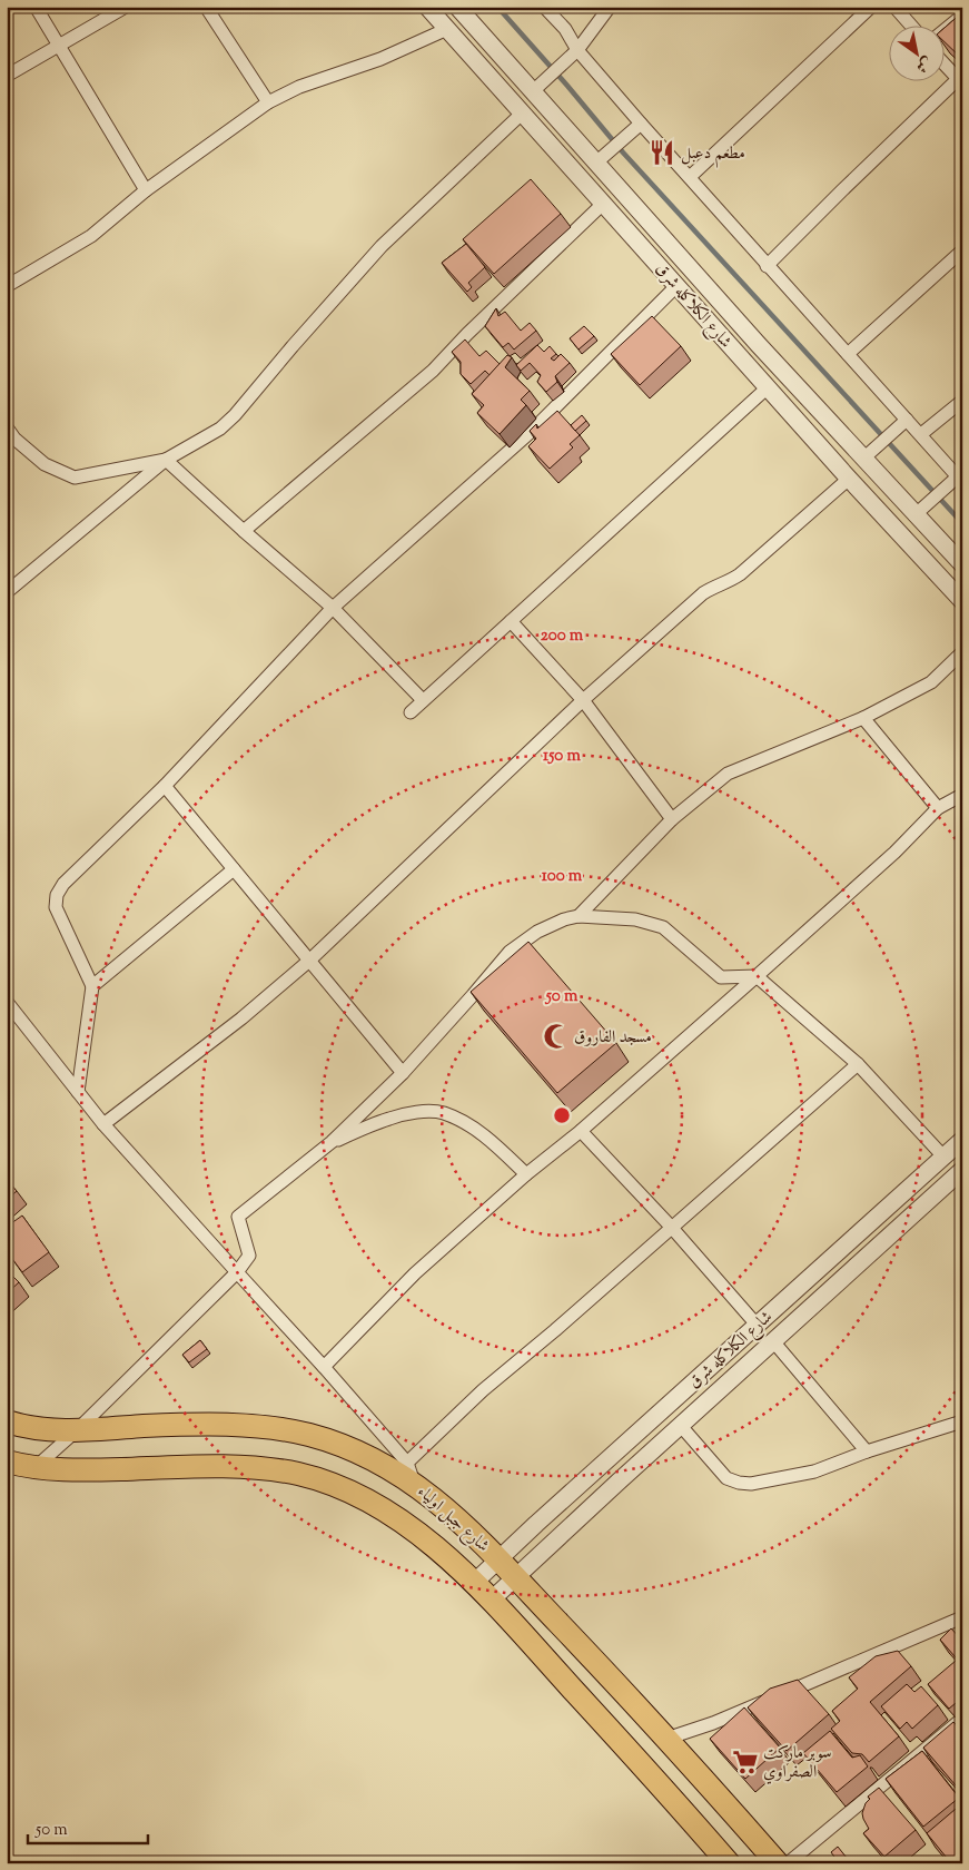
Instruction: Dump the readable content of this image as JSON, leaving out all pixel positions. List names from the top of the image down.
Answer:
{
  "streets": {
    "highway": ["شارع جبل اولياء"],
    "street": ["شارع الكلاكله شرق"]
  },
  "crossings": [
    ["شارع الكلاكله شرق", "شارع جبل اولياء"]
  ],
  "places": {
    "restaurant": ["مطعم دعبل"],
    "mosque": ["مسجد الفاروق"],
    "supermarket": ["سوبر ماركت الصفراوي"]
  },
  "scale_bar": "50 m",
  "north": "bottom right",
  "rings": [
    "200 m",
    "150 m",
    "100 m",
    "50 m"
  ]
}
